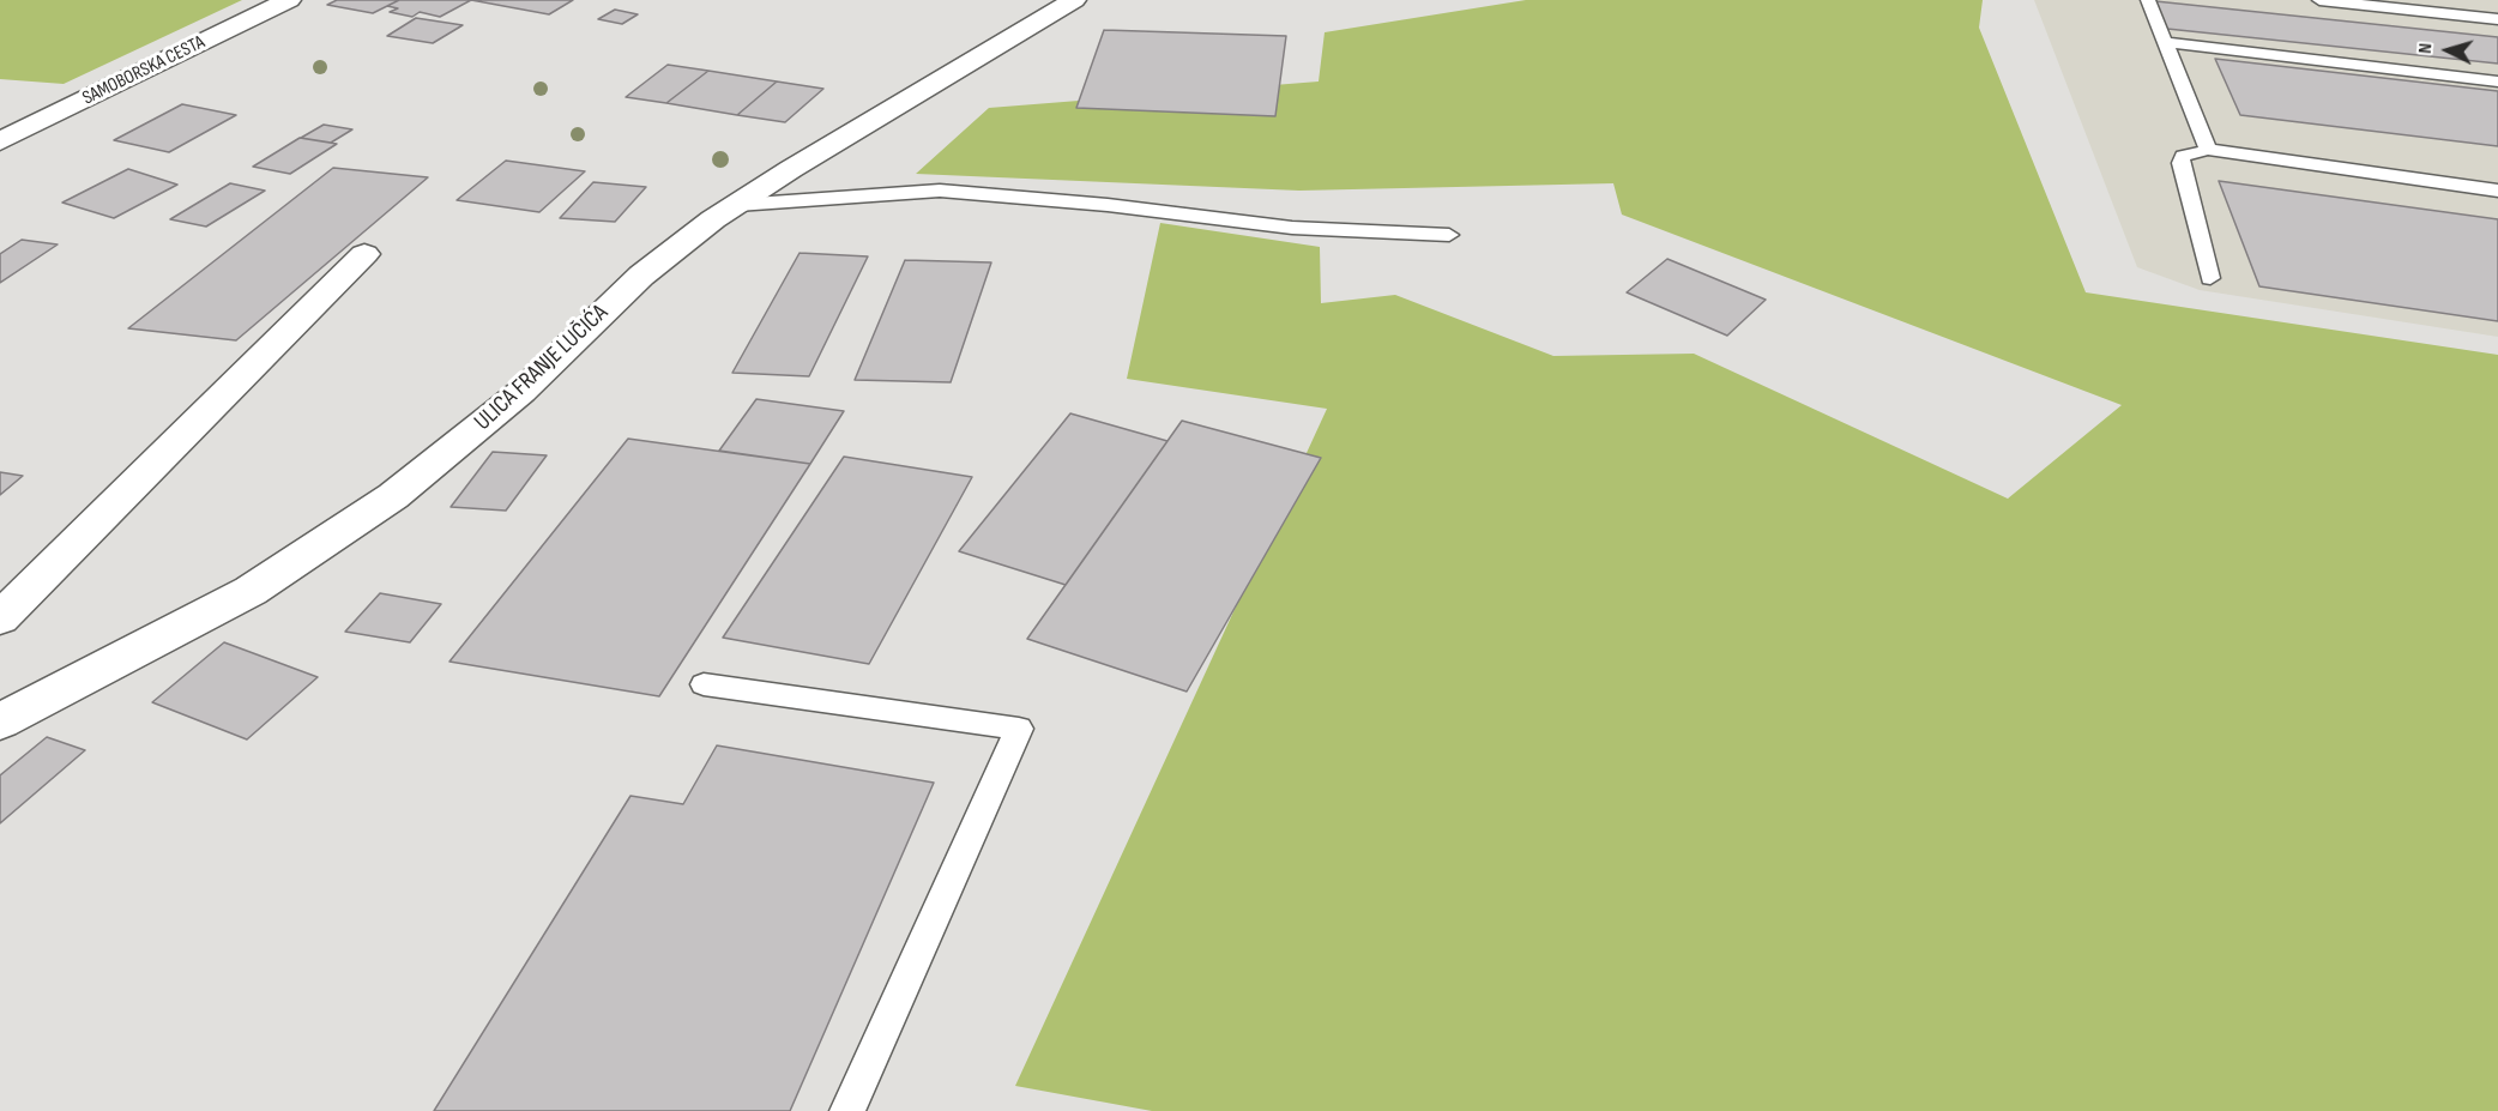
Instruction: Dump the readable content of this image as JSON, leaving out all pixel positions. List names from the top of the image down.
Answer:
{
  "streets": {
    "street": ["SAMOBORSKA CESTA", "ULICA FRANJE LUČIĆA"]
  },
  "north": "left"
}
